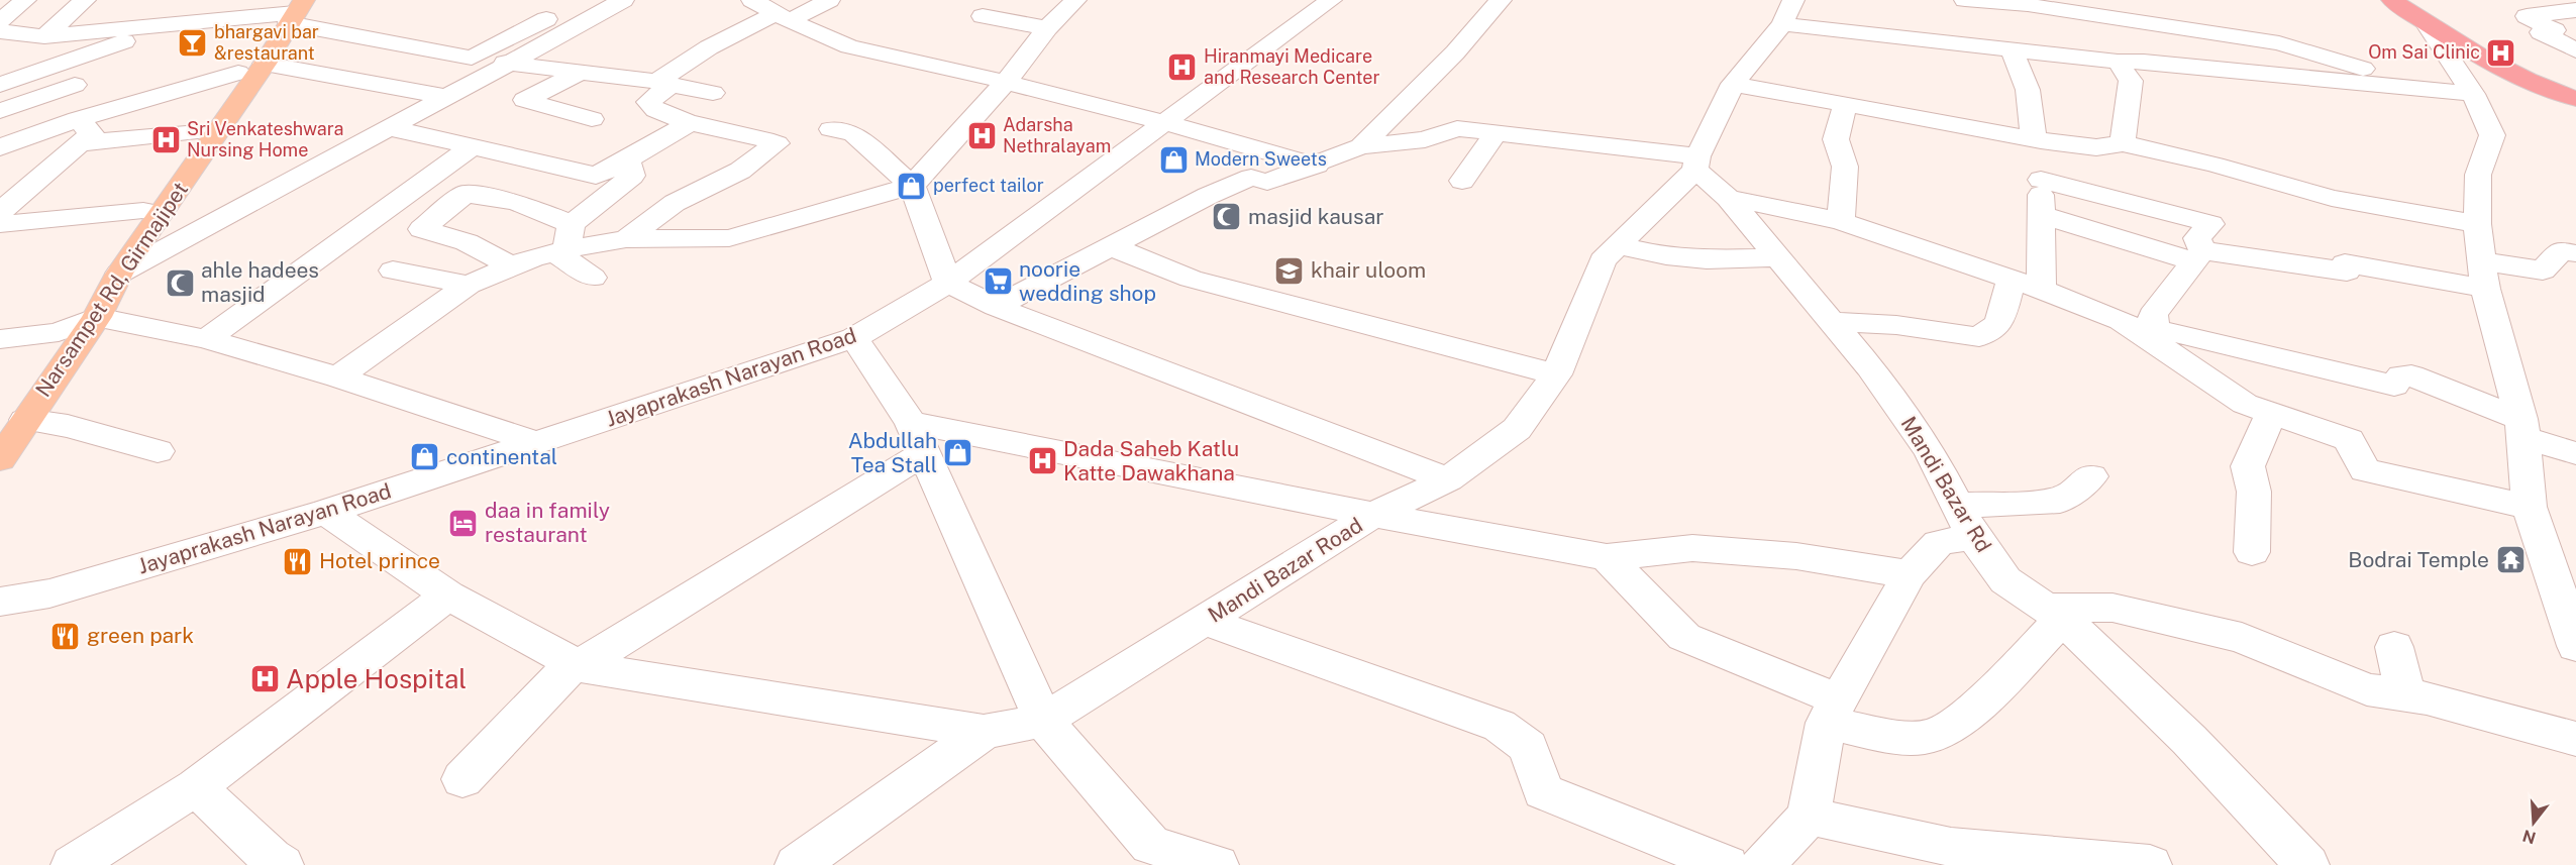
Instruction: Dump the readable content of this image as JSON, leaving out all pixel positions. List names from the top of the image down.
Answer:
{
  "streets": {
    "main road": ["Narsampet Rd, Girmajipet"],
    "street": ["Jayaprakash Narayan Road", "Mandi Bazar Rd", "Mandi Bazar Road"]
  },
  "places": {
    "bar": ["bhargavi bar &restaurant"],
    "hospital": [
      "Om Sai Clinic",
      "Hiranmayi Medicare and Research Center",
      "Adarsha Nethralayam",
      "Sri Venkateshwara Nursing Home",
      "Dada Saheb Katlu Katte Dawakhana",
      "Apple Hospital"
    ],
    "shop": [
      "Modern Sweets",
      "perfect tailor",
      "Abdullah Tea Stall",
      "continental"
    ],
    "mosque": ["masjid kausar", "ahle hadees masjid"],
    "school or university": ["khair uloom"],
    "supermarket": ["noorie wedding shop"],
    "hotel": ["daa in family restaurant"],
    "temple": ["Bodrai Temple"],
    "restaurant": ["Hotel prince", "green park"]
  },
  "north": "bottom"
}
